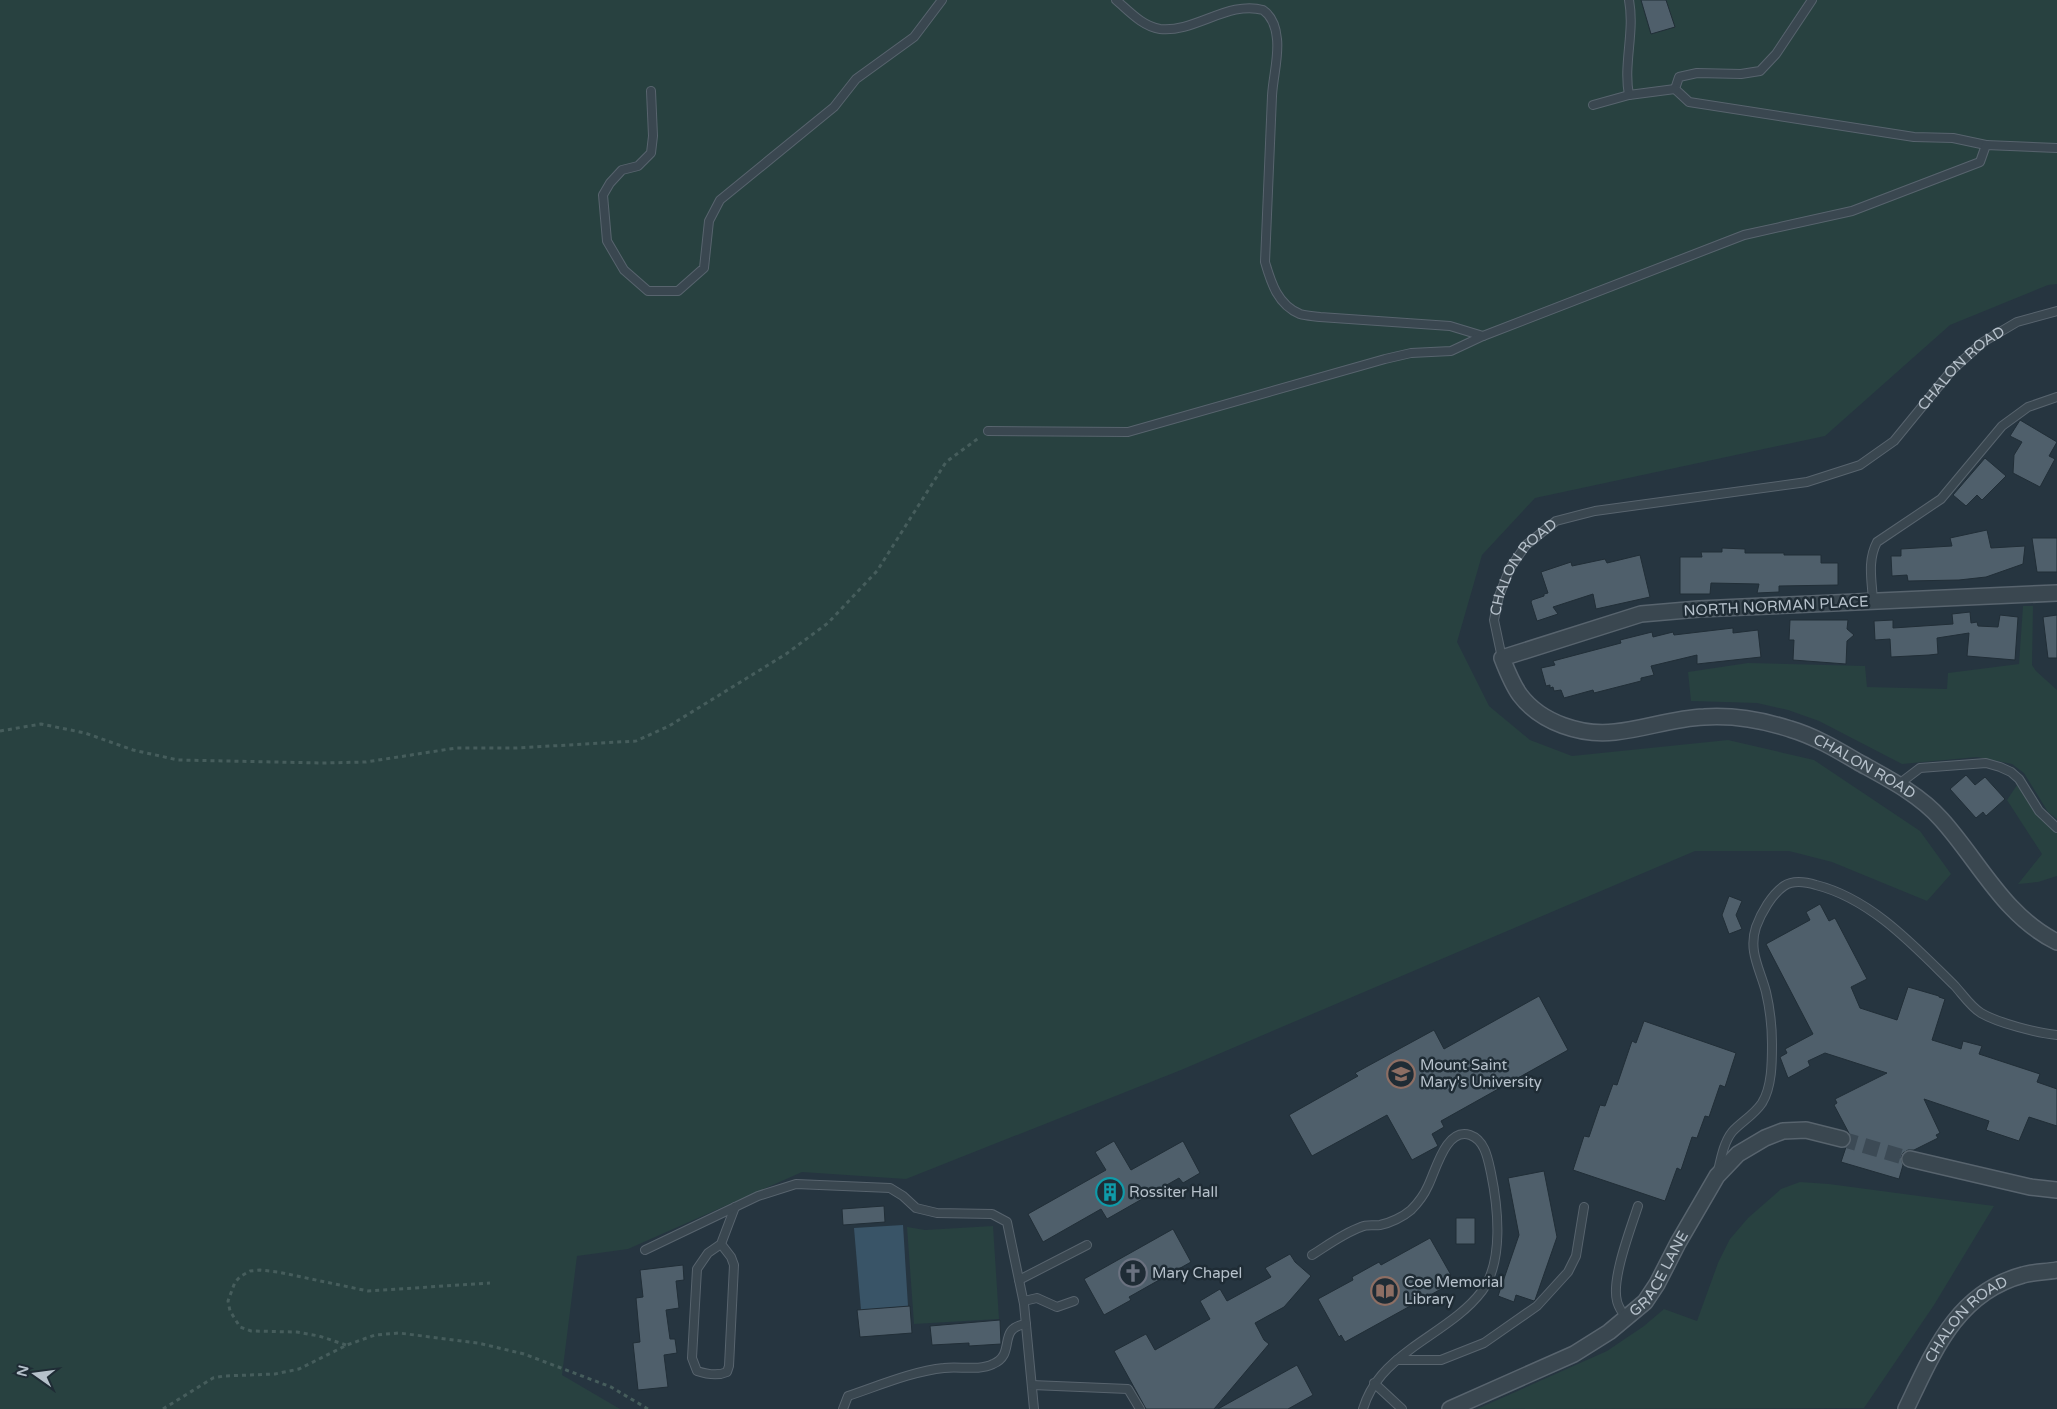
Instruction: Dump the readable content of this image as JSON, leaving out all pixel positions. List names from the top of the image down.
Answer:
{
  "streets": {
    "street": ["CHALON ROAD", "NORTH NORMAN PLACE", "GRACE LANE"]
  },
  "crossings": [
    ["CHALON ROAD", "NORTH NORMAN PLACE"]
  ],
  "places": {
    "school or university": ["Mount Saint Mary's University"],
    "building": ["Rossiter Hall"],
    "church": ["Mary Chapel"],
    "library": ["Coe Memorial Library"]
  },
  "north": "left"
}
